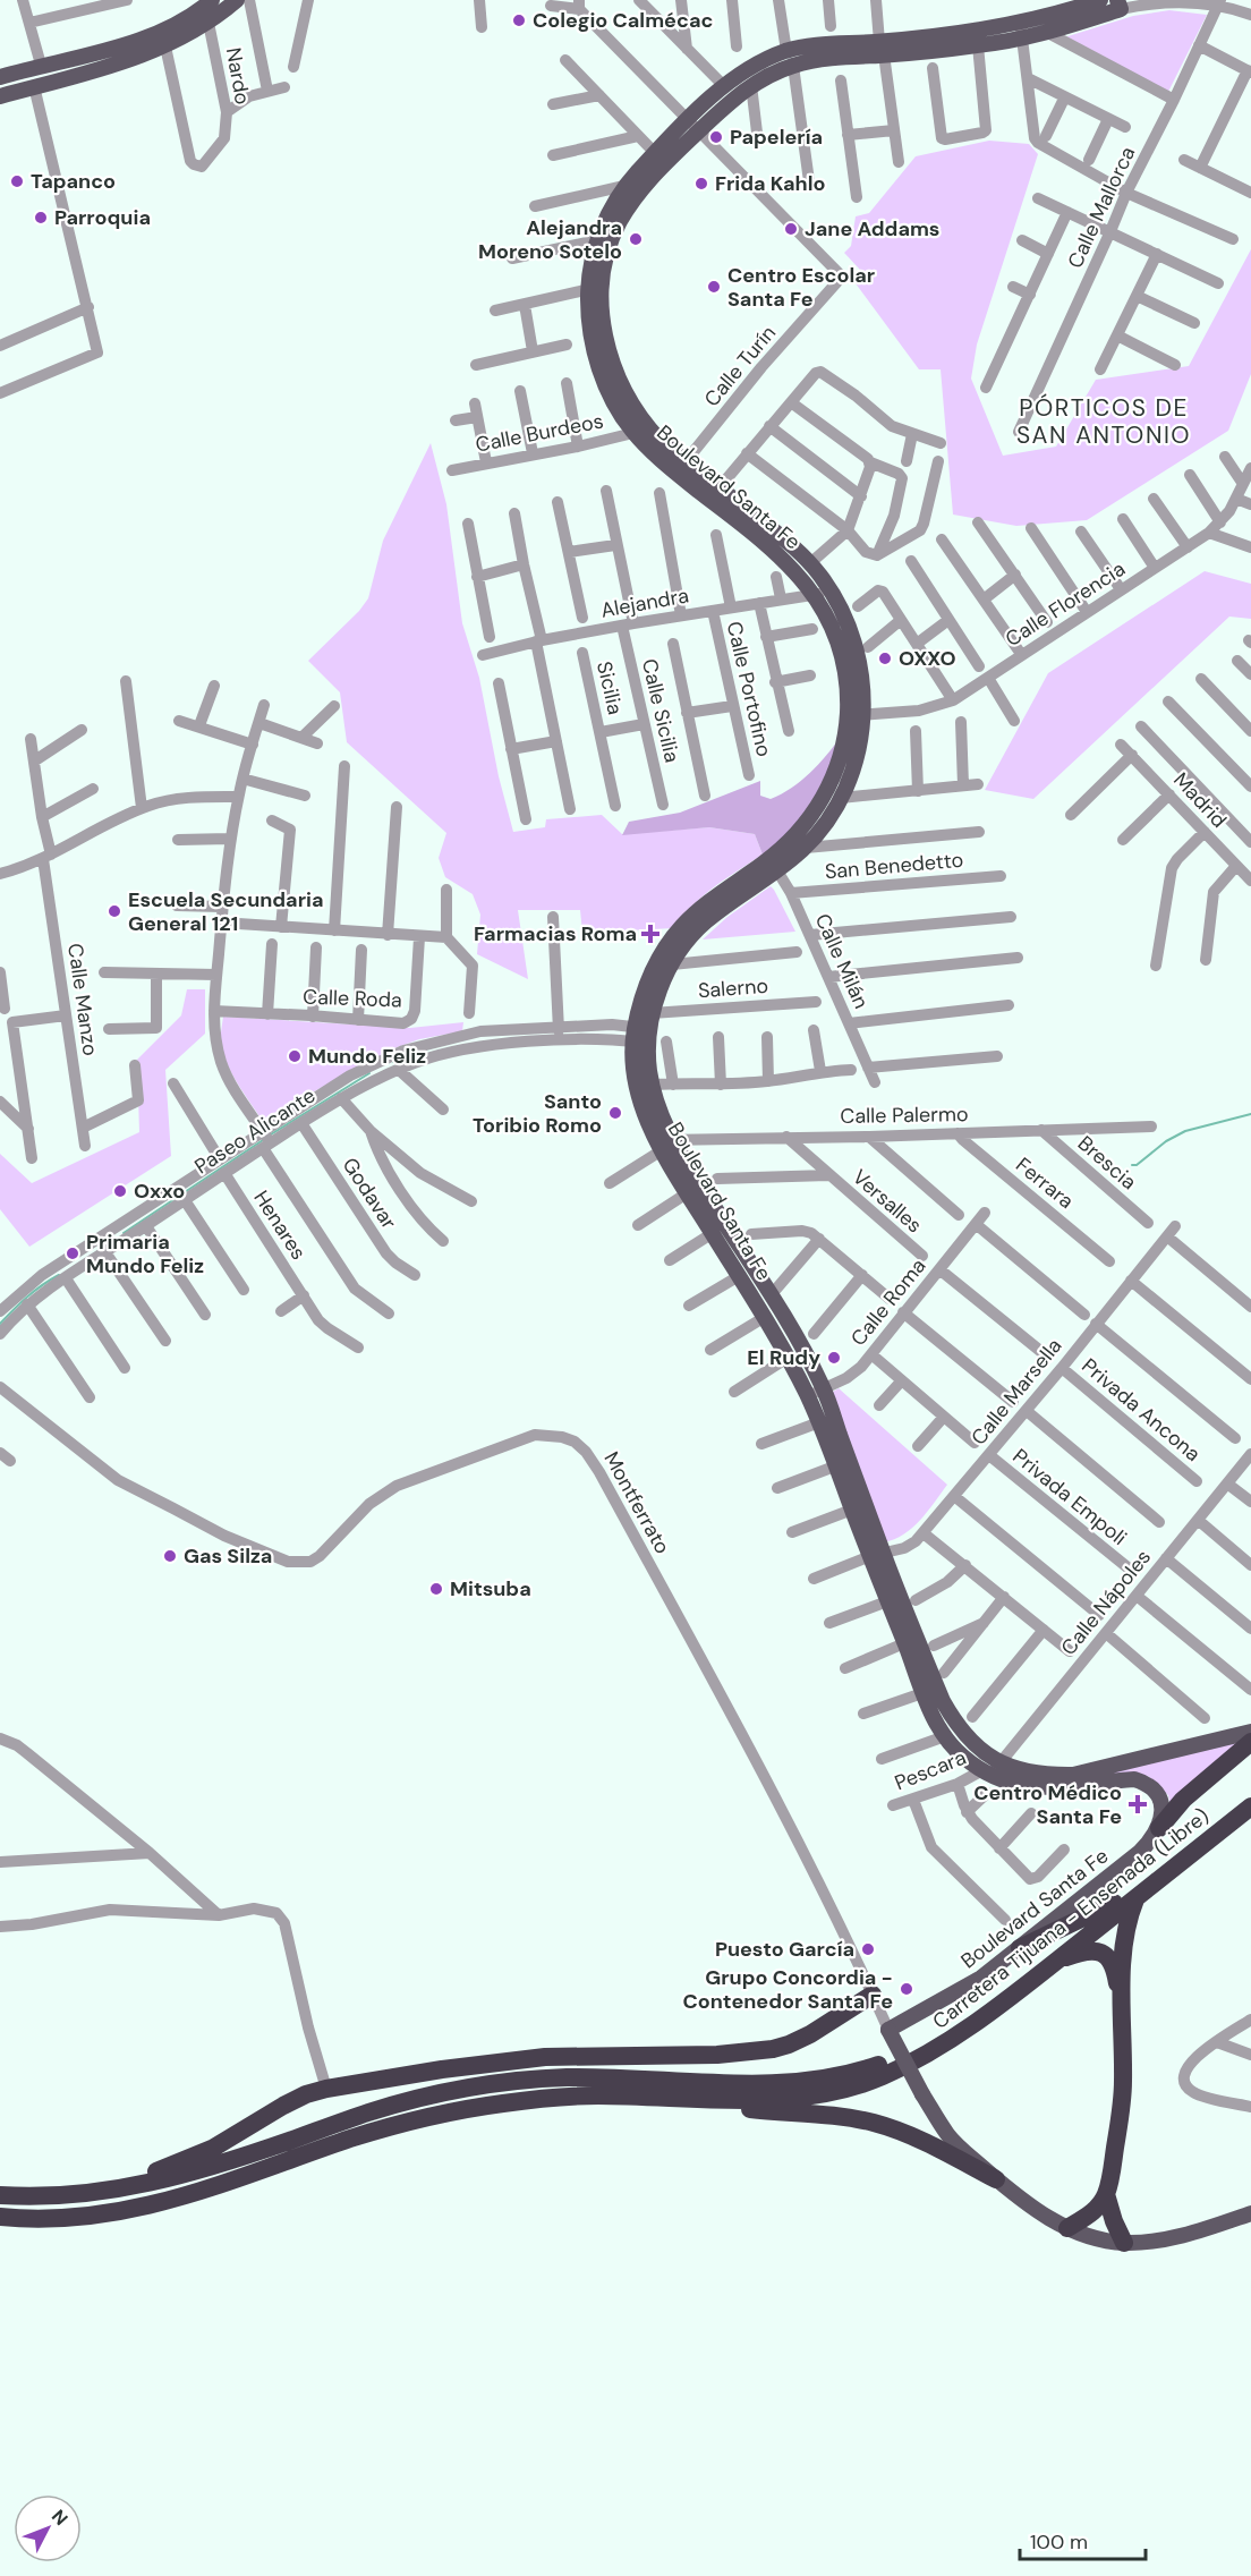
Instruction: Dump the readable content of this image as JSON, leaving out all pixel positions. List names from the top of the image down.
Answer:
{
  "streets": {
    "highway": ["Carretera Tijuana - Ensenada (Libre)"],
    "main road": ["Boulevard Santa Fe"],
    "street": [
      "Nardo",
      "Calle Mallorca",
      "Calle Turín",
      "Calle Burdeos",
      "Alejandra",
      "Calle Florencia",
      "Sicilia",
      "Calle Portofino",
      "Calle Sicilia",
      "Madrid",
      "San Benedetto",
      "Calle Milán",
      "Salerno",
      "Calle Roda",
      "Calle Manzo",
      "Calle Palermo",
      "Paseo Alicante",
      "Brescia",
      "Ferrara",
      "Godavar",
      "Versalles",
      "Henares",
      "Calle Roma",
      "Calle Marsella",
      "Privada Ancona",
      "Privada Empoli",
      "Montferrato",
      "Calle Nápoles",
      "Pescara"
    ]
  },
  "crossings": [
    ["Calle Mallorca", "Boulevard Santa Fe"],
    ["Calle Turín", "Boulevard Santa Fe"],
    ["Calle Burdeos", "Boulevard Santa Fe"],
    ["Boulevard Santa Fe", "Alejandra"],
    ["Boulevard Santa Fe", "Calle Florencia"],
    ["Boulevard Santa Fe", "Calle Milán"],
    ["Boulevard Santa Fe", "Salerno"],
    ["Boulevard Santa Fe", "Calle Palermo"],
    ["Boulevard Santa Fe", "Paseo Alicante"],
    ["Boulevard Santa Fe", "Calle Roma"],
    ["Boulevard Santa Fe", "Calle Marsella"],
    ["Boulevard Santa Fe", "Montferrato"],
    ["Boulevard Santa Fe", "Calle Nápoles"],
    ["Boulevard Santa Fe", "Pescara"],
    ["Alejandra", "Calle Portofino"],
    ["Alejandra", "Calle Sicilia"],
    ["Sicilia", "Calle Sicilia"],
    ["San Benedetto", "Calle Milán"],
    ["Calle Palermo", "Brescia"],
    ["Calle Palermo", "Ferrara"],
    ["Calle Palermo", "Versalles"],
    ["Paseo Alicante", "Godavar"],
    ["Paseo Alicante", "Henares"],
    ["Calle Marsella", "Privada Ancona"],
    ["Calle Marsella", "Privada Empoli"],
    ["Calle Nápoles", "Pescara"]
  ],
  "districts": ["PÓRTICOS DE SAN ANTONIO"],
  "places": {
    "other": [
      "Colegio Calmécac",
      "Papelería",
      "Tapanco",
      "Frida Kahlo",
      "Parroquia",
      "Jane Addams",
      "Alejandra Moreno Sotelo",
      "Centro Escolar Santa Fe",
      "OXXO",
      "Escuela Secundaria General 121",
      "Mundo Feliz",
      "Santo Toribio Romo",
      "Oxxo",
      "Primaria Mundo Feliz",
      "El Rudy",
      "Gas Silza",
      "Mitsuba",
      "Puesto García",
      "Grupo Concordia - Contenedor Santa Fe"
    ],
    "health": ["Farmacias Roma", "Centro Médico Santa Fe"]
  },
  "scale_bar": "100 m",
  "north": "top right"
}
